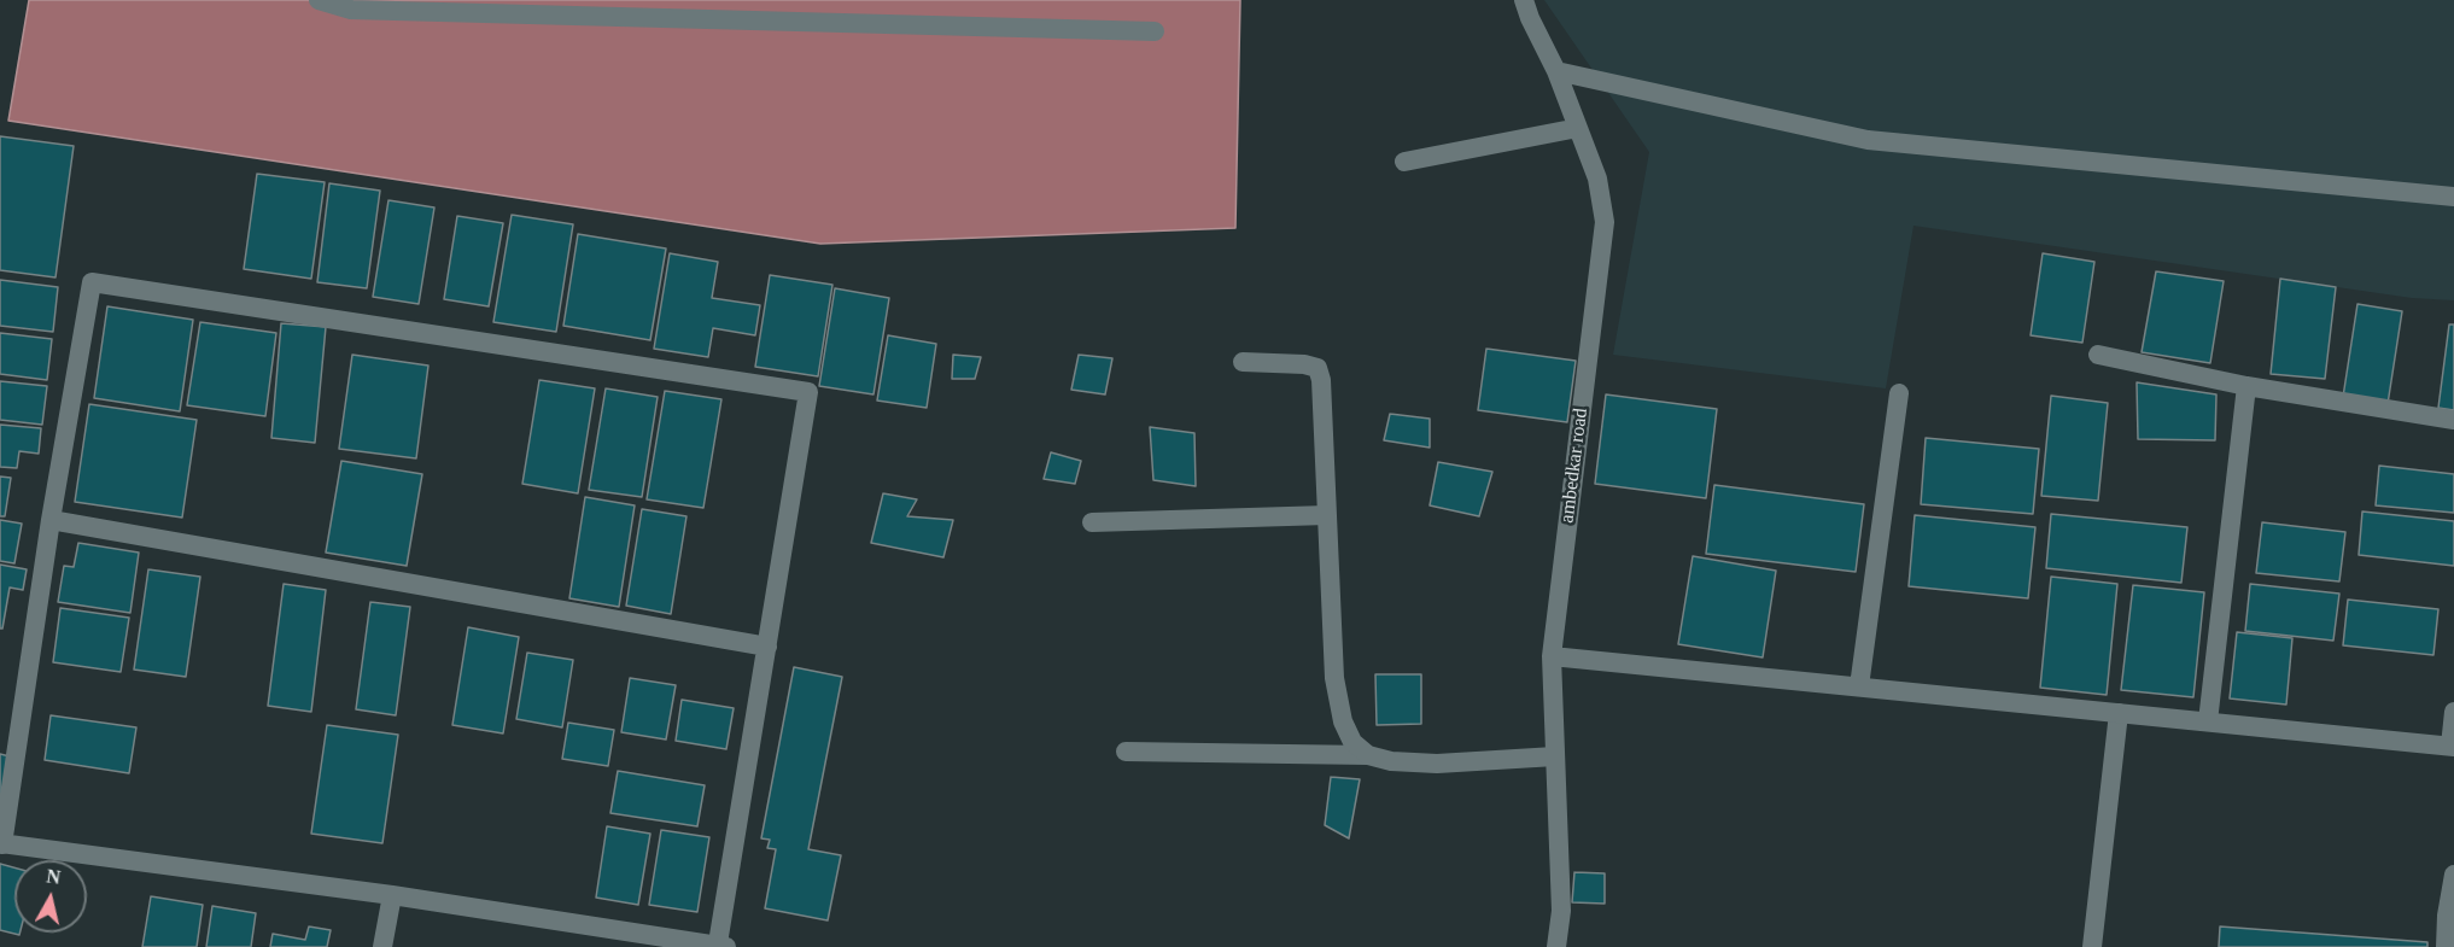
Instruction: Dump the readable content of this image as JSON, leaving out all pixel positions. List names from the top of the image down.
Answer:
{
  "streets": {
    "street": ["ambedkar road"]
  },
  "north": "top"
}
